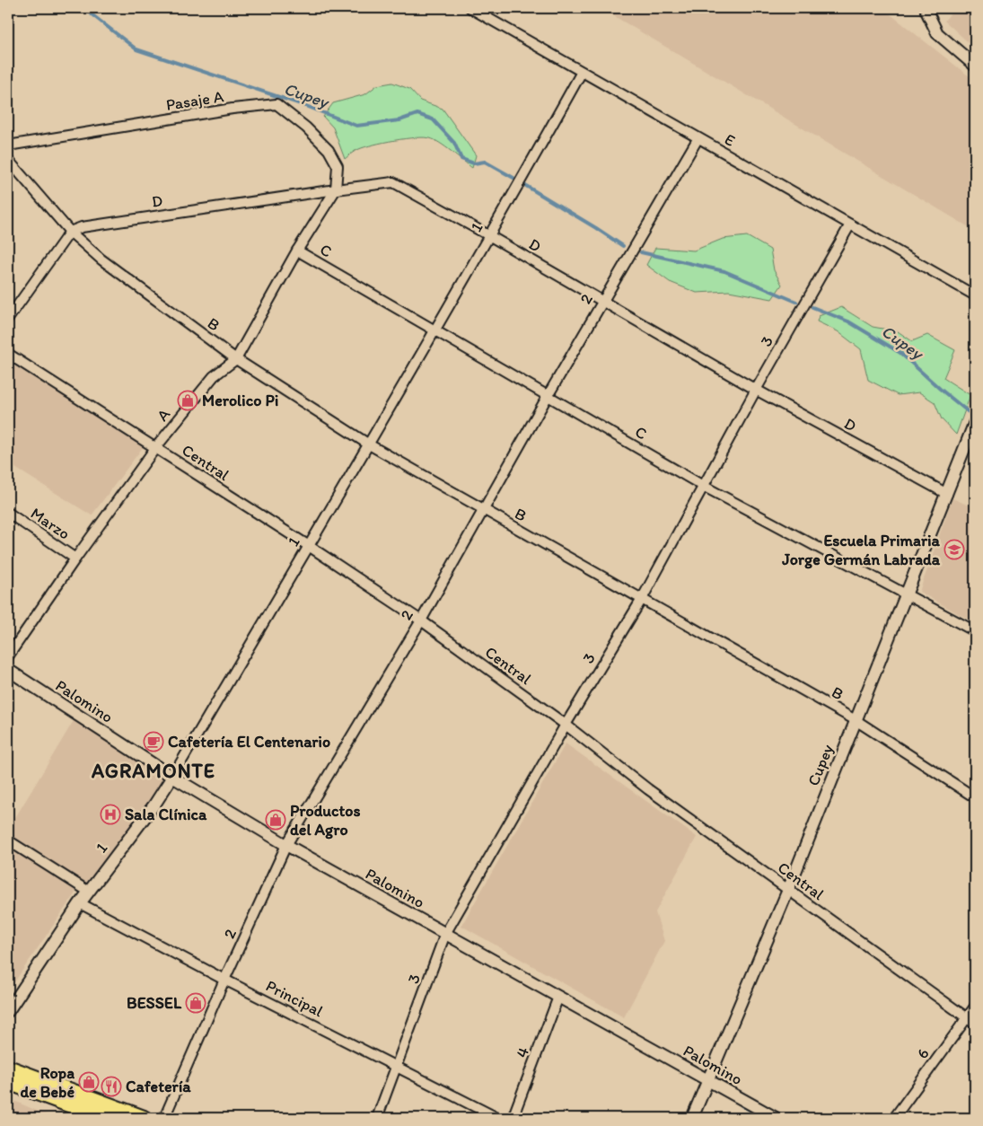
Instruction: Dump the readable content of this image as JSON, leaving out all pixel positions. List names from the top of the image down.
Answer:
{
  "streets": {
    "street": [
      "Pasaje A",
      "E",
      "D",
      "1",
      "C",
      "2",
      "B",
      "3",
      "A",
      "Central",
      "Marzo",
      "Palomino",
      "Cupey",
      "Principal",
      "4",
      "6"
    ]
  },
  "crossings": [
    ["Pasaje A", "D"],
    ["Pasaje A", "A"],
    ["E", "1"],
    ["E", "2"],
    ["E", "3"],
    ["D", "1"],
    ["D", "2"],
    ["D", "B"],
    ["D", "3"],
    ["D", "A"],
    ["D", "Cupey"],
    ["1", "C"],
    ["1", "B"],
    ["1", "Central"],
    ["1", "Palomino"],
    ["1", "Principal"],
    ["C", "2"],
    ["C", "3"],
    ["C", "A"],
    ["C", "Cupey"],
    ["2", "B"],
    ["2", "Central"],
    ["2", "Palomino"],
    ["2", "Principal"],
    ["B", "3"],
    ["B", "A"],
    ["B", "Cupey"],
    ["3", "Central"],
    ["3", "Palomino"],
    ["3", "Principal"],
    ["A", "Central"],
    ["A", "Marzo"],
    ["Central", "Cupey"],
    ["Central", "6"],
    ["Palomino", "Cupey"],
    ["Palomino", "4"]
  ],
  "districts": ["AGRAMONTE"],
  "water": ["Cupey"],
  "places": {
    "shop": [
      "Merolico Pi",
      "Productos del Agro",
      "BESSEL",
      "Ropa de Bebé"
    ],
    "school or university": ["Escuela Primaria Jorge Germán Labrada"],
    "cafe": ["Cafetería El Centenario"],
    "hospital": ["Sala Clínica"],
    "restaurant": ["Cafetería"]
  }
}
